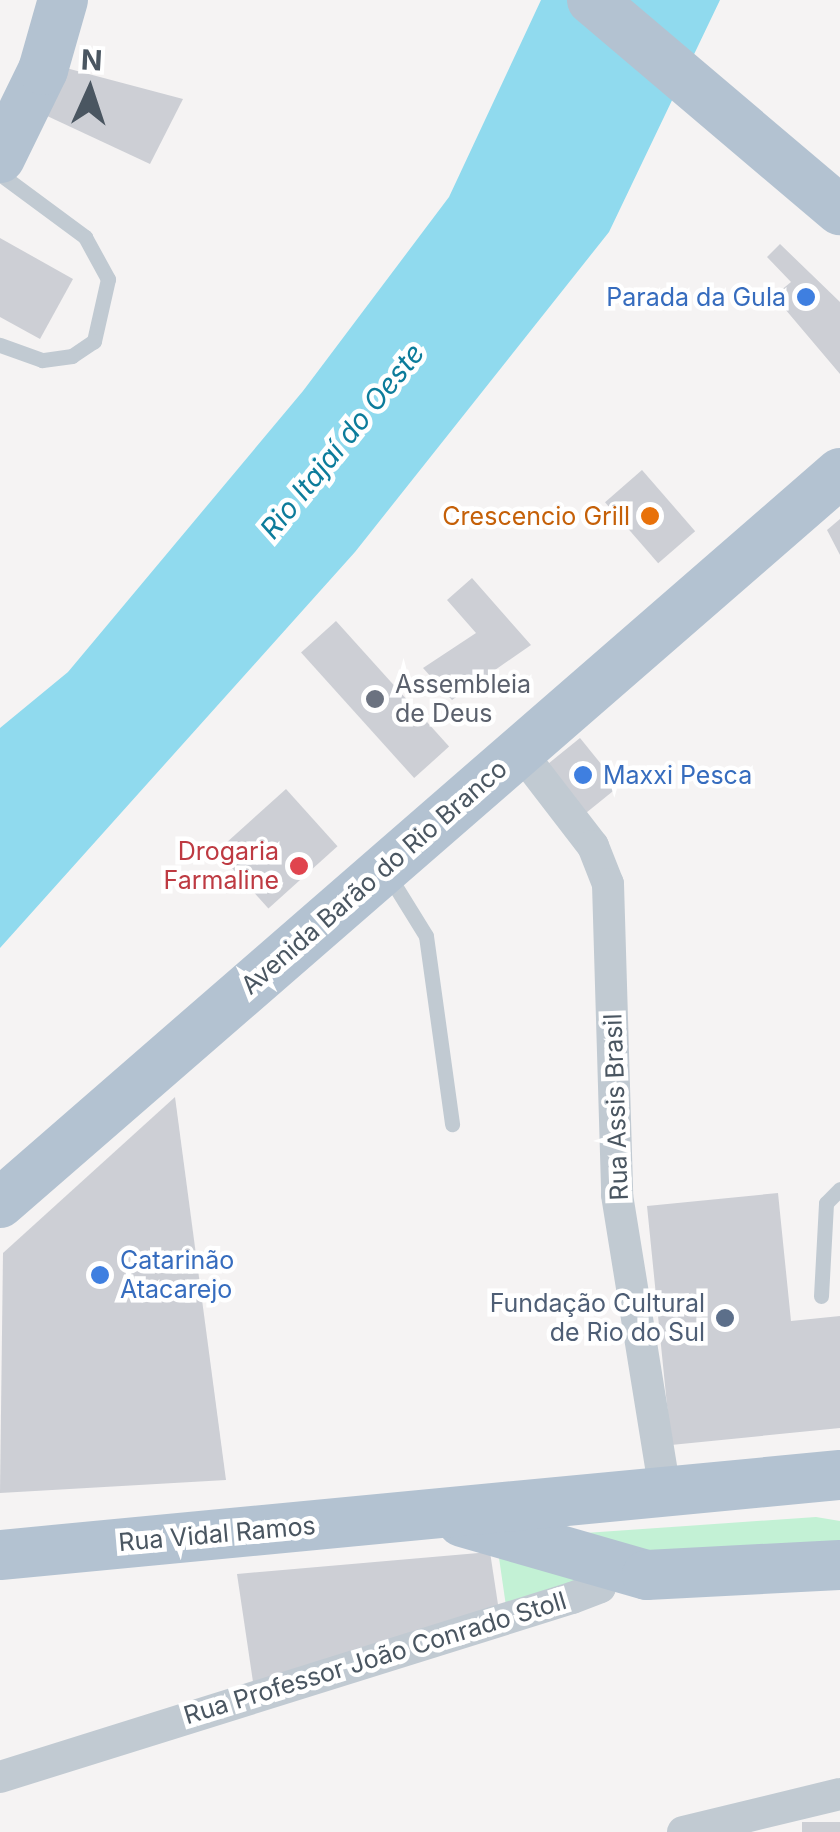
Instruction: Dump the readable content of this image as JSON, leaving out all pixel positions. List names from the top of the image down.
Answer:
{
  "streets": {
    "main road": ["Avenida Barão do Rio Branco", "Rua Vidal Ramos"],
    "street": ["Rua Assis Brasil", "Rua Professor João Conrado Stoll"]
  },
  "crossings": [
    ["Avenida Barão do Rio Branco", "Rua Assis Brasil"],
    ["Rua Assis Brasil", "Rua Vidal Ramos"],
    ["Rua Vidal Ramos", "Rua Professor João Conrado Stoll"]
  ],
  "water": ["Rio Itajaí do Oeste"],
  "places": [
    "Parada da Gula",
    "Crescencio Grill",
    "Assembleia de Deus",
    "Maxxi Pesca",
    "Drogaria Farmaline",
    "Catarinão Atacarejo",
    "Fundação Cultural de Rio do Sul"
  ],
  "north": "top"
}
